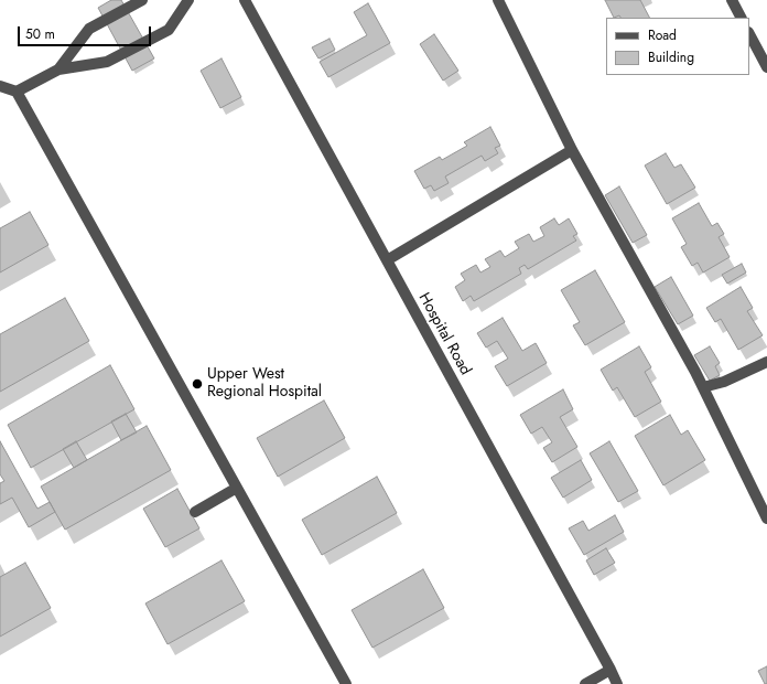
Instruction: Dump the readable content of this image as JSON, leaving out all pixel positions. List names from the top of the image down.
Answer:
{
  "streets": {
    "street": ["Hospital Road"]
  },
  "places": ["Upper West Regional Hospital"],
  "legend": ["Road", "Building"],
  "scale_bar": "50 m"
}
